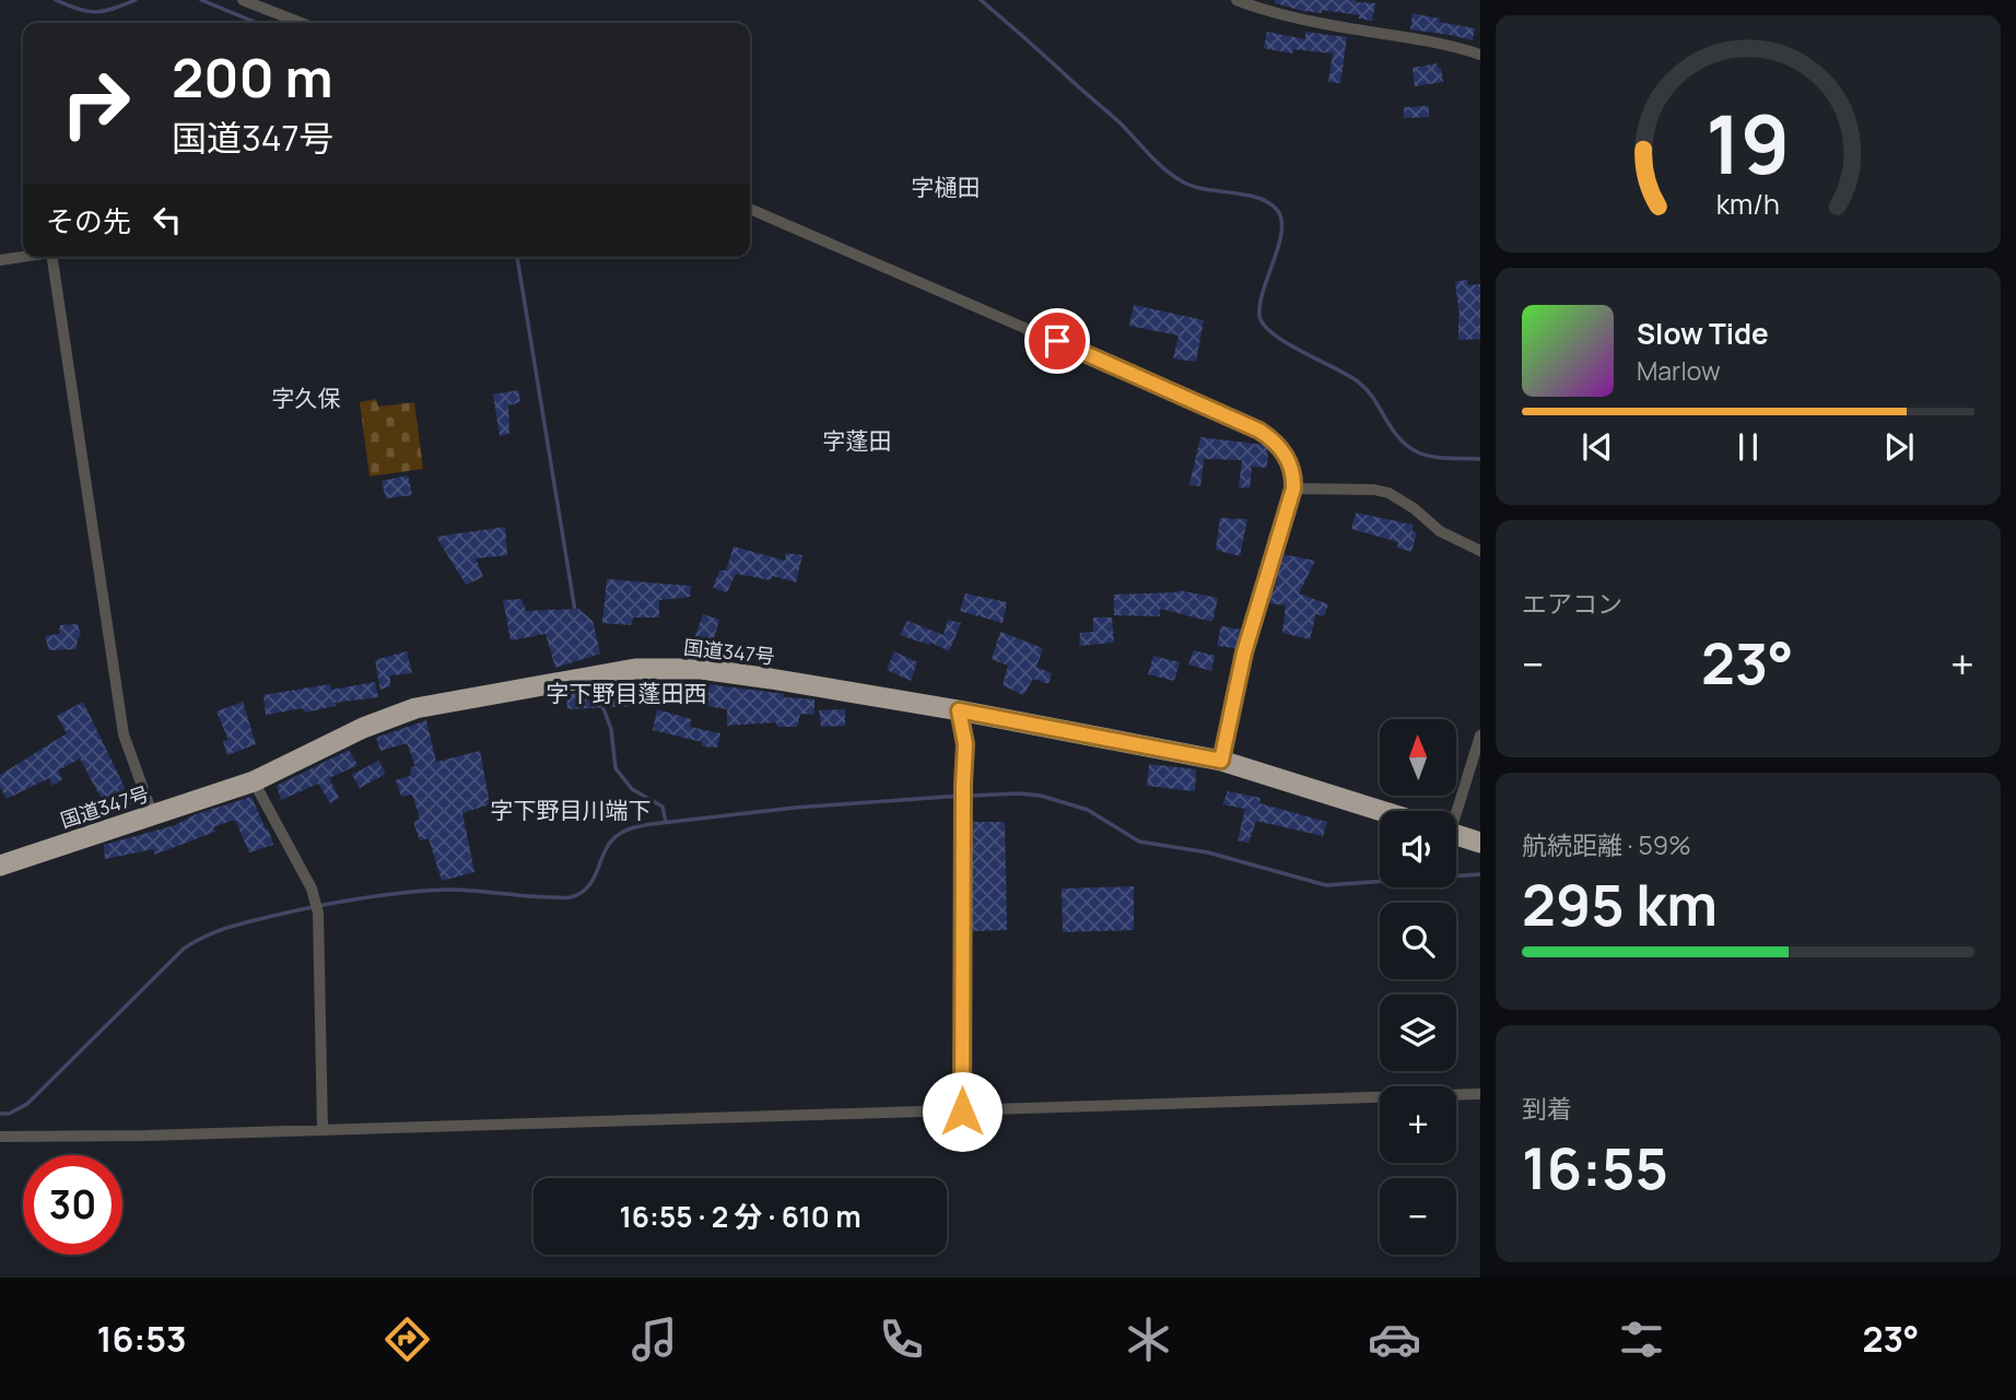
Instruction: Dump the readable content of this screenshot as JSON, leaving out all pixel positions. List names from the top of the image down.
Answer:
{
  "streets": {
    "highway": ["国道347号"]
  },
  "districts": [
    "字樋田",
    "字久保",
    "字蓬田",
    "字下野目蓬田西",
    "字下野目川端下"
  ],
  "north": "top",
  "page": {
    "turn": ["200 m", "国道347号"],
    "then": "その先",
    "song": ["Slow Tide", "Marlow"],
    "tile": [
      "エアコン",
      ["航続距離 · 59%", "295 km"],
      ["到着", "16:55"]
    ],
    "heat": ["−", "23°", "+"],
    "map_buttons": ["+", "−"],
    "limit": "30",
    "trip": "16:55 · 2 分 · 610 m",
    "tabs": ["16:53", "23°"],
    "gauge": ["19", "km/h"]
  }
}
